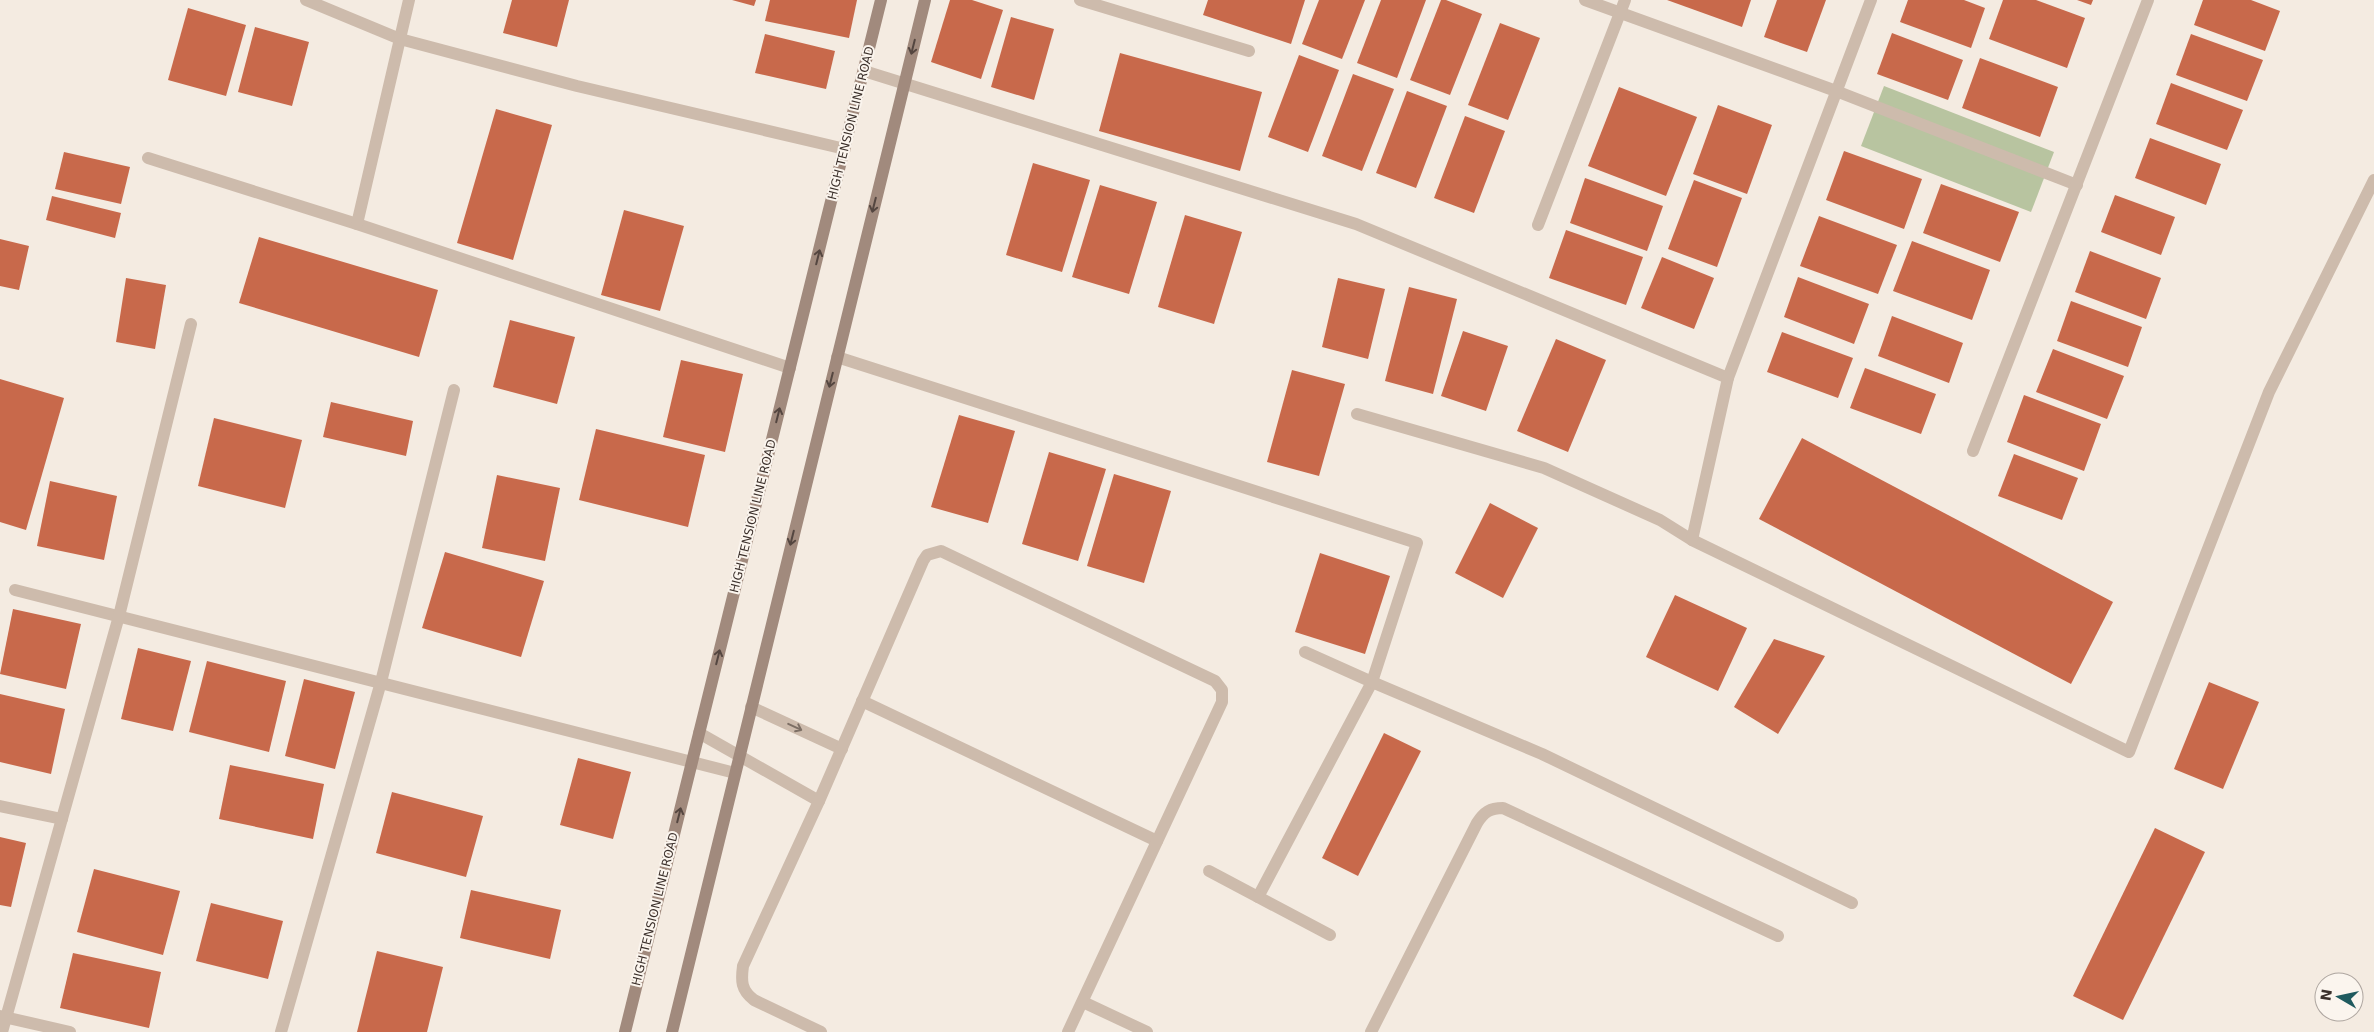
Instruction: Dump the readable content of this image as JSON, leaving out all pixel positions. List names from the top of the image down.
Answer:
{
  "streets": {
    "main road": ["HIGH TENSION LINE ROAD"]
  },
  "north": "left"
}
